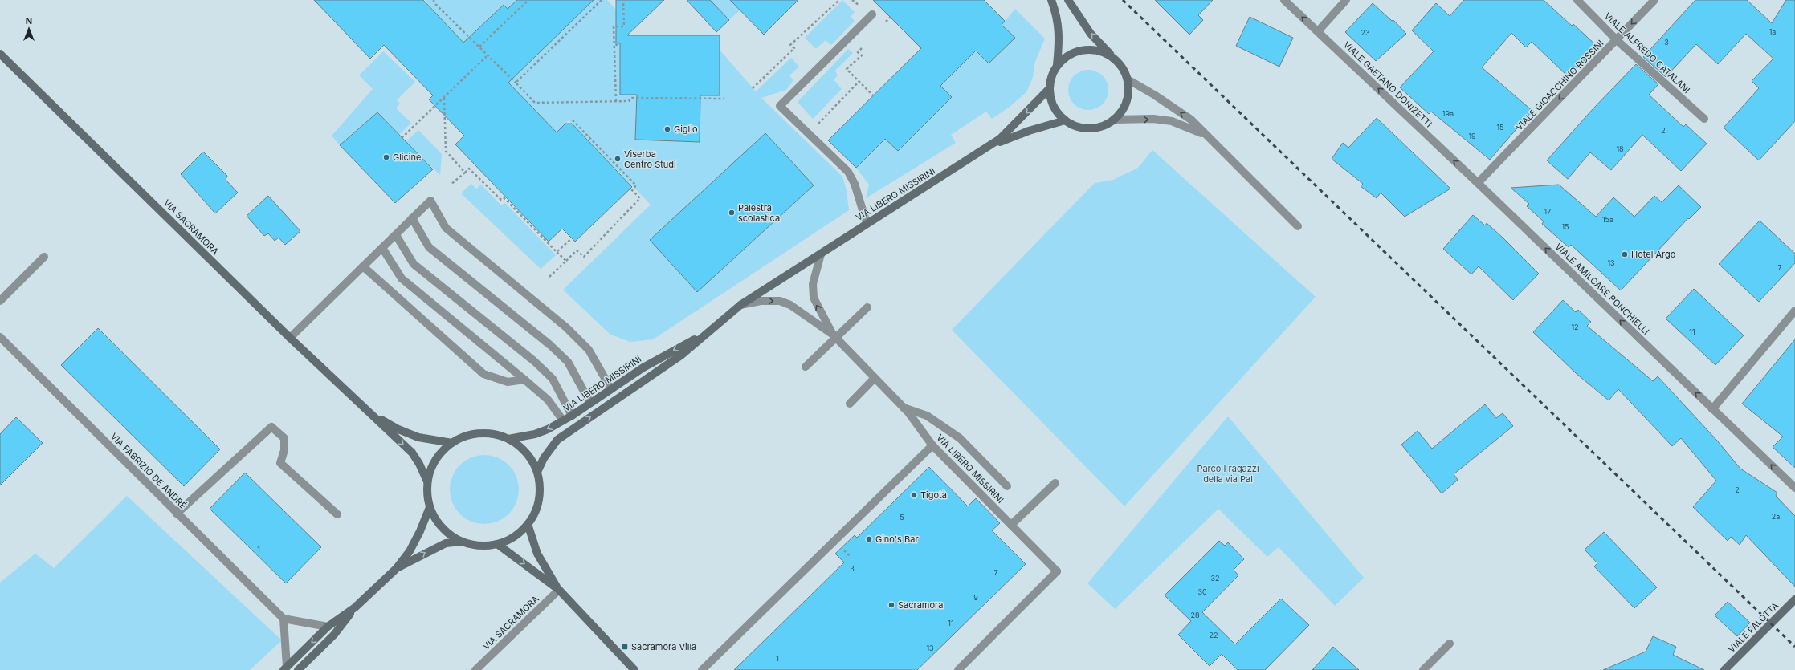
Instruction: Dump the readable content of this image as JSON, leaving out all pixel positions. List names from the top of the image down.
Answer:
{
  "streets": {
    "street": [
      "VIALE ALFREDO CATALANI",
      "VIALE GAETANO DONIZETTI",
      "VIALE GIOACCHINO ROSSINI",
      "VIA LIBERO MISSIRINI",
      "VIA SACRAMORA",
      "VIALE AMILCARE PONCHIELLI",
      "VIA FABRIZIO DE ANDRÉ",
      "VIALE PALOTTA"
    ]
  },
  "crossings": [
    ["VIALE ALFREDO CATALANI", "VIALE GIOACCHINO ROSSINI"],
    ["VIALE GAETANO DONIZETTI", "VIALE GIOACCHINO ROSSINI"],
    ["VIALE GAETANO DONIZETTI", "VIALE AMILCARE PONCHIELLI"],
    ["VIALE GIOACCHINO ROSSINI", "VIALE AMILCARE PONCHIELLI"],
    ["VIA LIBERO MISSIRINI", "VIA SACRAMORA"]
  ],
  "one_way": ["VIALE GAETANO DONIZETTI", "VIALE GIOACCHINO ROSSINI", "VIALE AMILCARE PONCHIELLI"],
  "parks": ["Parco I ragazzi della via Pal"],
  "places": {
    "other": [
      "Giglio",
      "Glicine",
      "Viserba Centro Studi",
      "Palestra scolastica",
      "Hotel Argo",
      "Tigotà",
      "Gino's Bar",
      "Sacramora"
    ],
    "transit": ["Sacramora Villa"]
  },
  "house_numbers": [
    "1a",
    "23",
    "3",
    "19a",
    "15",
    "2",
    "19",
    "18",
    "17",
    "15a",
    "15",
    "13",
    "7",
    "12",
    "11",
    "2",
    "2a",
    "5",
    "1",
    "3",
    "7",
    "32",
    "30",
    "9",
    "28",
    "11",
    "22",
    "13",
    "1"
  ],
  "north": "top"
}
